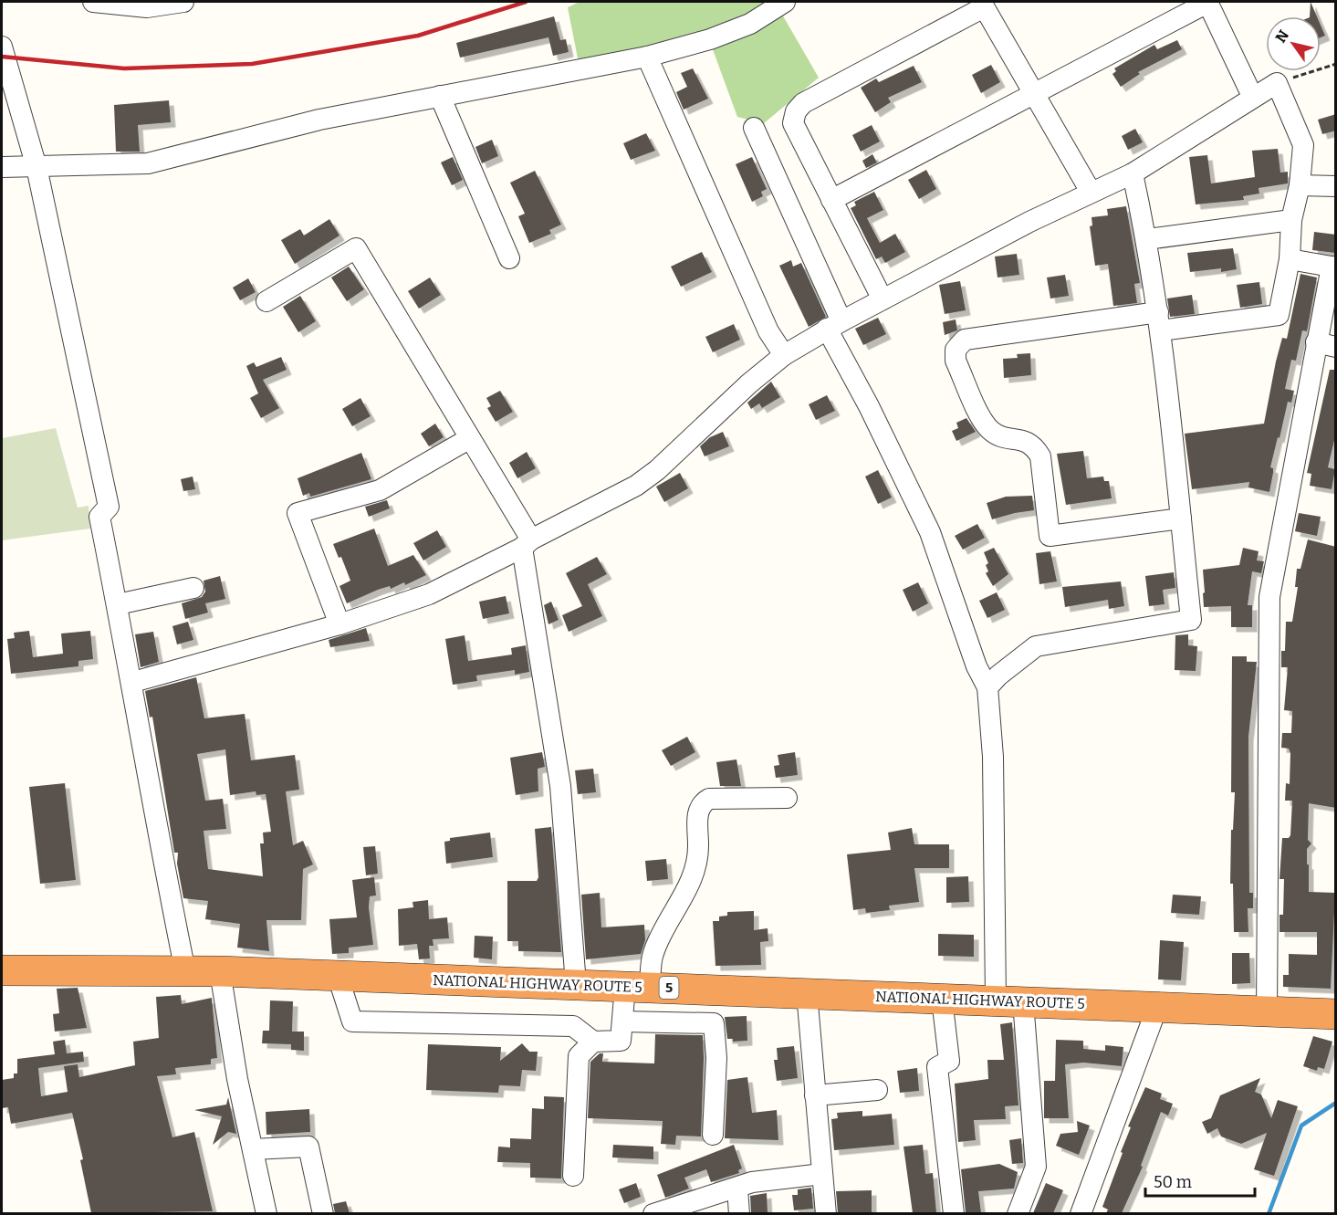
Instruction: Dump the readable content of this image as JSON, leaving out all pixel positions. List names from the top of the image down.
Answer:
{
  "streets": {
    "highway": ["NATIONAL HIGHWAY ROUTE 5", "5"]
  },
  "scale_bar": "50 m",
  "north": "top left"
}
